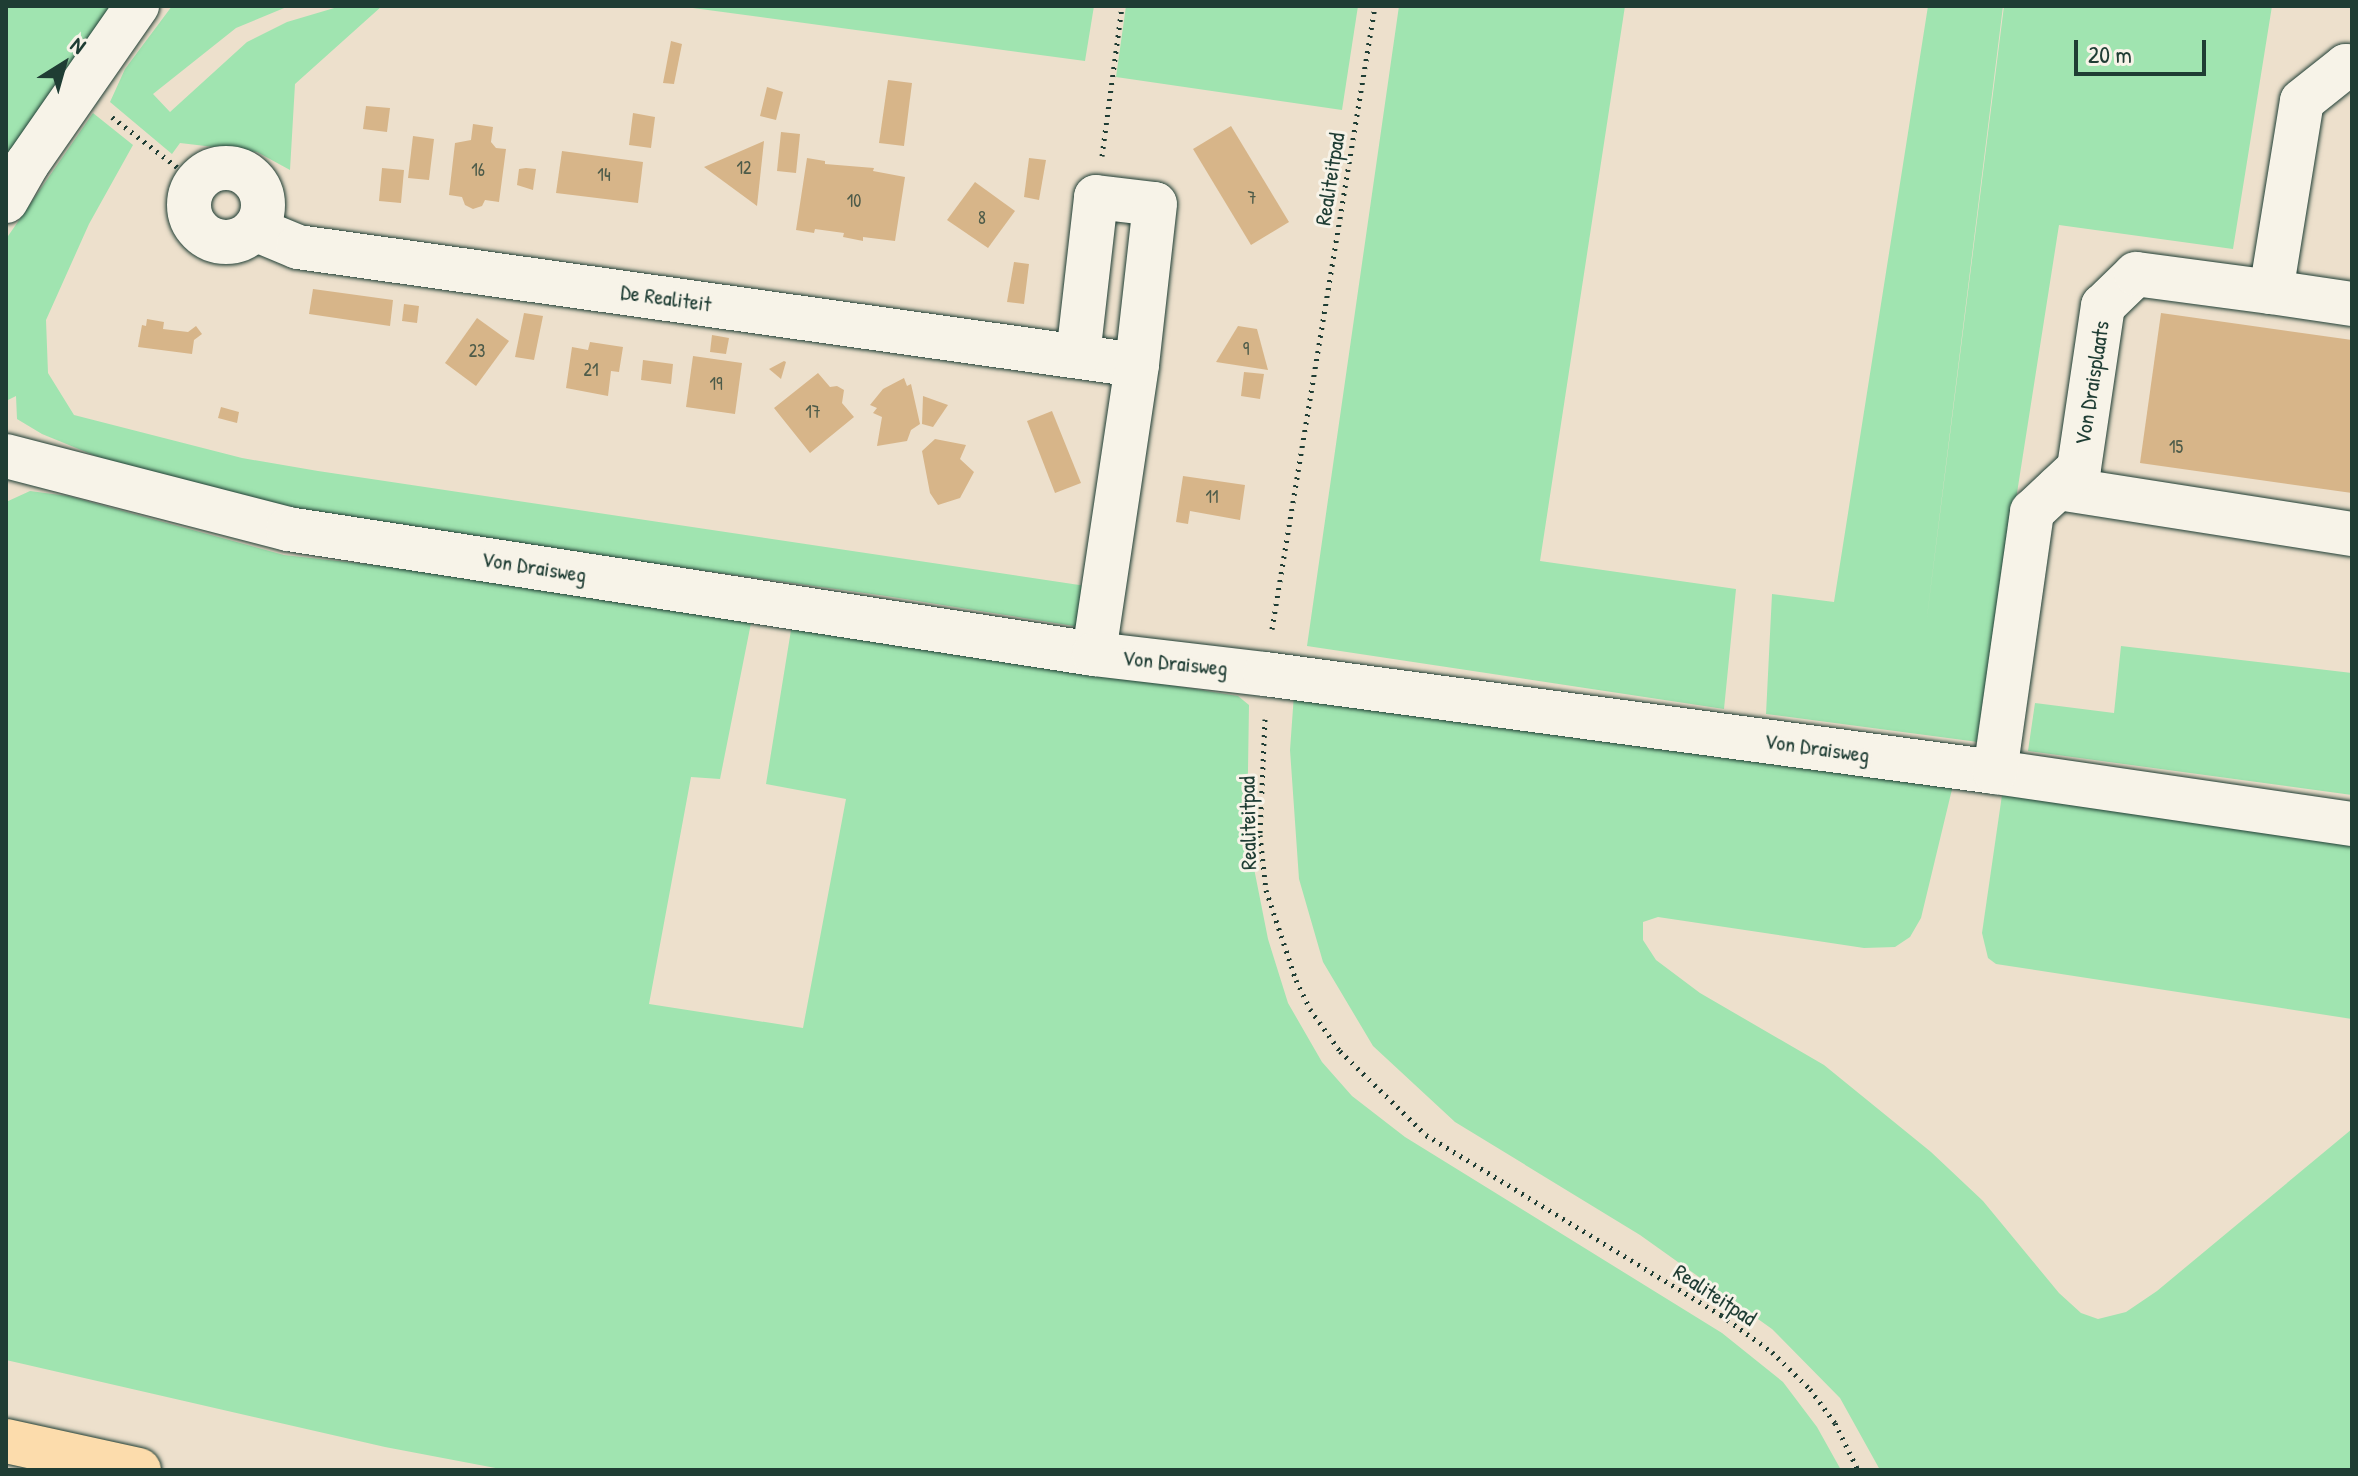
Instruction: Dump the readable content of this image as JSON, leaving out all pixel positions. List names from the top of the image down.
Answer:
{
  "streets": {
    "street": ["De Realiteit", "Von Draisplaats", "Von Draisweg"],
    "path": ["Realiteitpad"]
  },
  "crossings": [
    ["Realiteitpad", "Von Draisweg"],
    ["Von Draisplaats", "Von Draisweg"]
  ],
  "house_numbers": [
    "12",
    "16",
    "14",
    "7",
    "10",
    "8",
    "9",
    "23",
    "21",
    "19",
    "17",
    "15",
    "11"
  ],
  "scale_bar": "20 m",
  "north": "top right"
}
